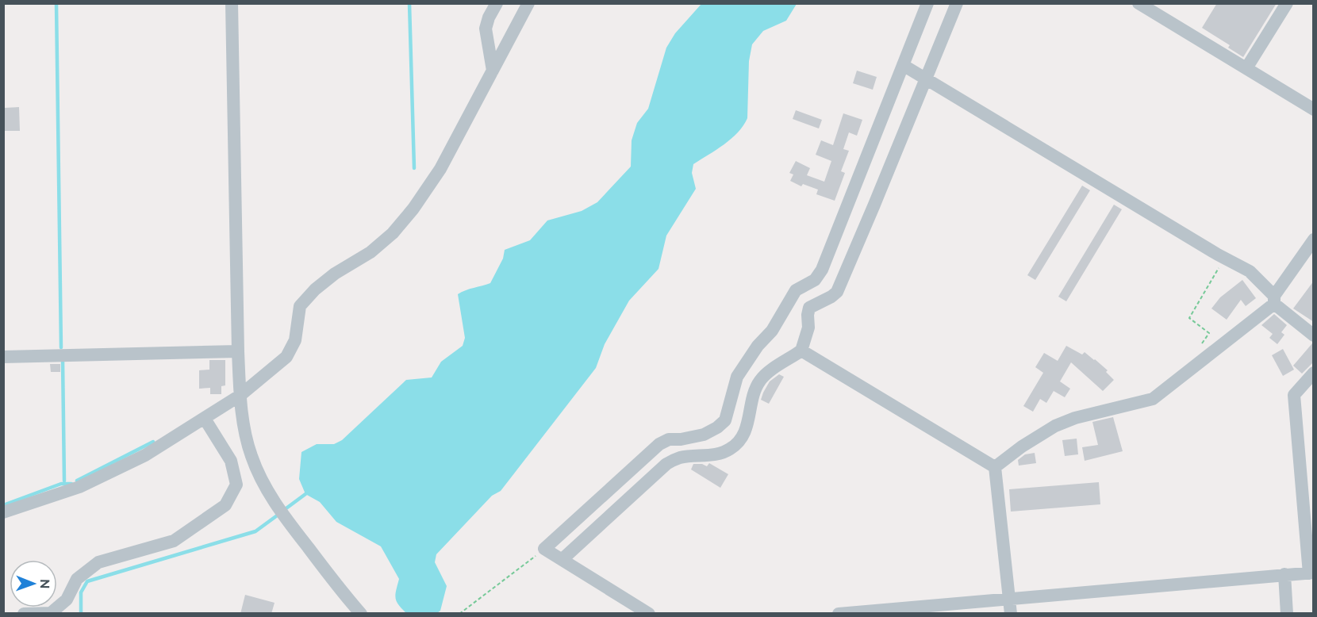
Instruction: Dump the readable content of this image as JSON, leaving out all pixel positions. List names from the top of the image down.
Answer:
{
  "north": "right"
}
